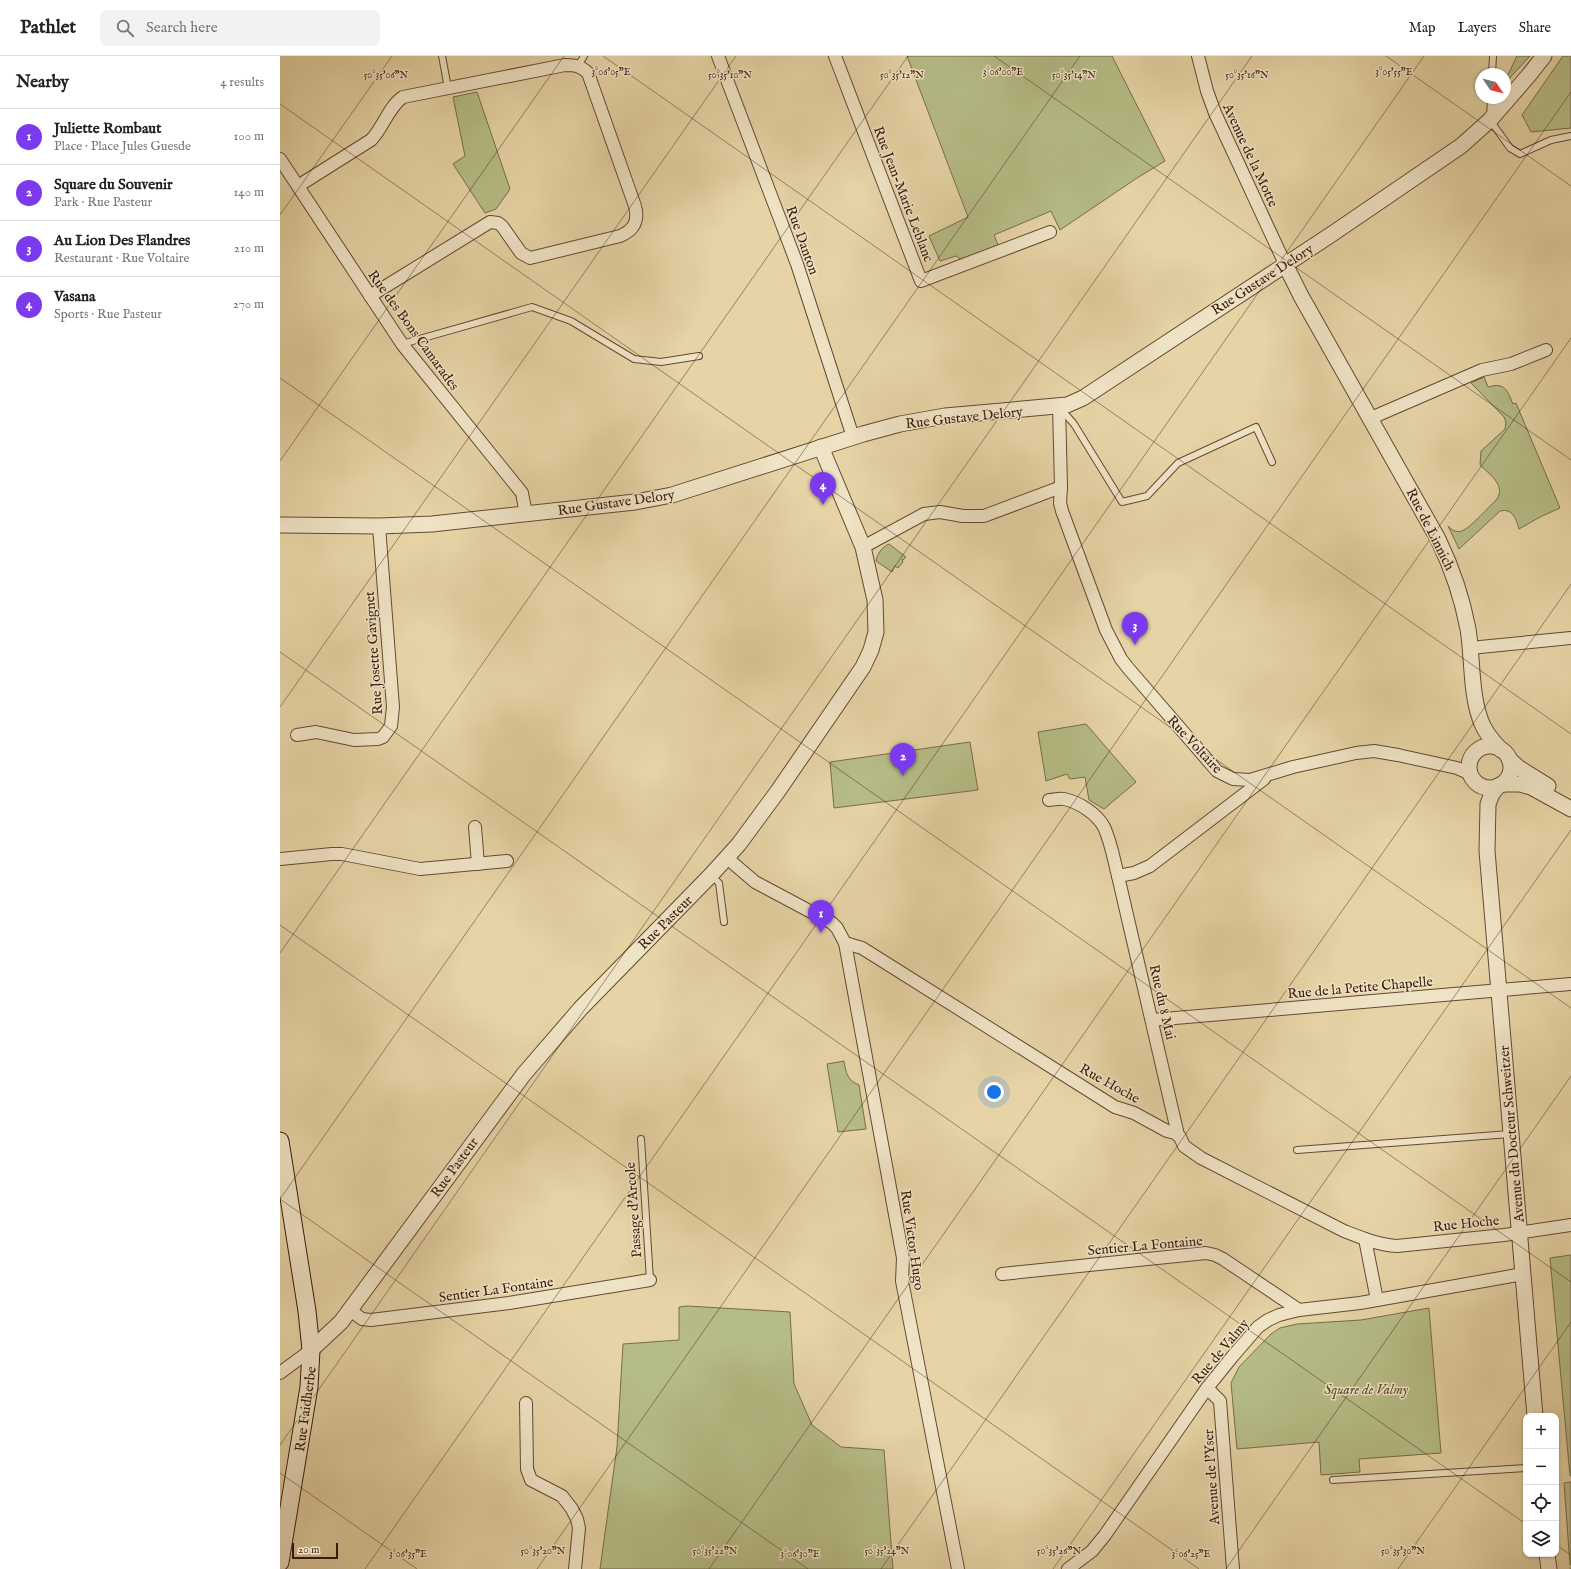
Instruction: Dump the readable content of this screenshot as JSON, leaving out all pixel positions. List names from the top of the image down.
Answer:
{
  "streets": {
    "main road": ["Rue Faidherbe"],
    "street": [
      "Avenue de la Motte",
      "Rue Jean-Marie Leblanc",
      "Rue Danton",
      "Rue Gustave Delory",
      "Rue des Bons Camarades",
      "Rue de Linnich",
      "Rue Josette Gavignet",
      "Rue Voltaire",
      "Rue Pasteur",
      "Rue de la Petite Chapelle",
      "Rue du 8 Mai",
      "Rue Hoche",
      "Avenue du Docteur Schweitzer",
      "Rue Victor Hugo",
      "Sentier La Fontaine",
      "Rue de Valmy",
      "Avenue de l'Yser"
    ],
    "lane": ["Passage d'Arcole"]
  },
  "crossings": [
    ["Avenue de la Motte", "Rue Gustave Delory"],
    ["Avenue de la Motte", "Rue de Linnich"],
    ["Rue Danton", "Rue Gustave Delory"],
    ["Rue Gustave Delory", "Rue des Bons Camarades"],
    ["Rue Gustave Delory", "Rue de Linnich"],
    ["Rue Gustave Delory", "Rue Josette Gavignet"],
    ["Rue Gustave Delory", "Rue Voltaire"],
    ["Rue Gustave Delory", "Rue Pasteur"],
    ["Rue de Linnich", "Rue Voltaire"],
    ["Rue de Linnich", "Avenue du Docteur Schweitzer"],
    ["Rue Voltaire", "Avenue du Docteur Schweitzer"],
    ["Rue Pasteur", "Rue Victor Hugo"],
    ["Rue Pasteur", "Sentier La Fontaine"],
    ["Rue Pasteur", "Rue Faidherbe"],
    ["Rue de la Petite Chapelle", "Rue du 8 Mai"],
    ["Rue de la Petite Chapelle", "Avenue du Docteur Schweitzer"],
    ["Rue du 8 Mai", "Rue Hoche"],
    ["Rue Hoche", "Avenue du Docteur Schweitzer"],
    ["Rue Hoche", "Rue Victor Hugo"],
    ["Avenue du Docteur Schweitzer", "Rue de Valmy"],
    ["Passage d'Arcole", "Sentier La Fontaine"],
    ["Sentier La Fontaine", "Rue de Valmy"],
    ["Rue de Valmy", "Avenue de l'Yser"]
  ],
  "parks": ["Square de Valmy"],
  "scale_bar": "20 m",
  "north": "bottom right",
  "page": {
    "header": "Pathlet",
    "search": "Search here",
    "nav": ["Map", "Layers", "Share"],
    "heading": ["Nearby", "4 results"],
    "list": [
      {
        "mark": "1",
        "name": "Juliette Rombaut",
        "note": "Place · Place Jules Guesde",
        "value": "100 m"
      },
      {
        "mark": "2",
        "name": "Square du Souvenir",
        "note": "Park · Rue Pasteur",
        "value": "140 m"
      },
      {
        "mark": "3",
        "name": "Au Lion Des Flandres",
        "note": "Restaurant · Rue Voltaire",
        "value": "210 m"
      },
      {
        "mark": "4",
        "name": "Vasana",
        "note": "Sports · Rue Pasteur",
        "value": "270 m"
      }
    ],
    "pins": [
      "4",
      "3",
      "2",
      "1"
    ],
    "map_buttons": ["+", "−"],
    "scale": "20 m"
  },
  "coordinates": [
    "3°06'05\"E",
    "3°06'00\"E",
    "3°05'55\"E",
    "50°35'06\"N",
    "50°35'10\"N",
    "50°35'12\"N",
    "50°35'14\"N",
    "50°35'16\"N",
    "50°35'20\"N",
    "50°35'22\"N",
    "50°35'24\"N",
    "50°35'26\"N",
    "50°35'30\"N",
    "3°06'35\"E",
    "3°06'30\"E",
    "3°06'25\"E"
  ]
}
